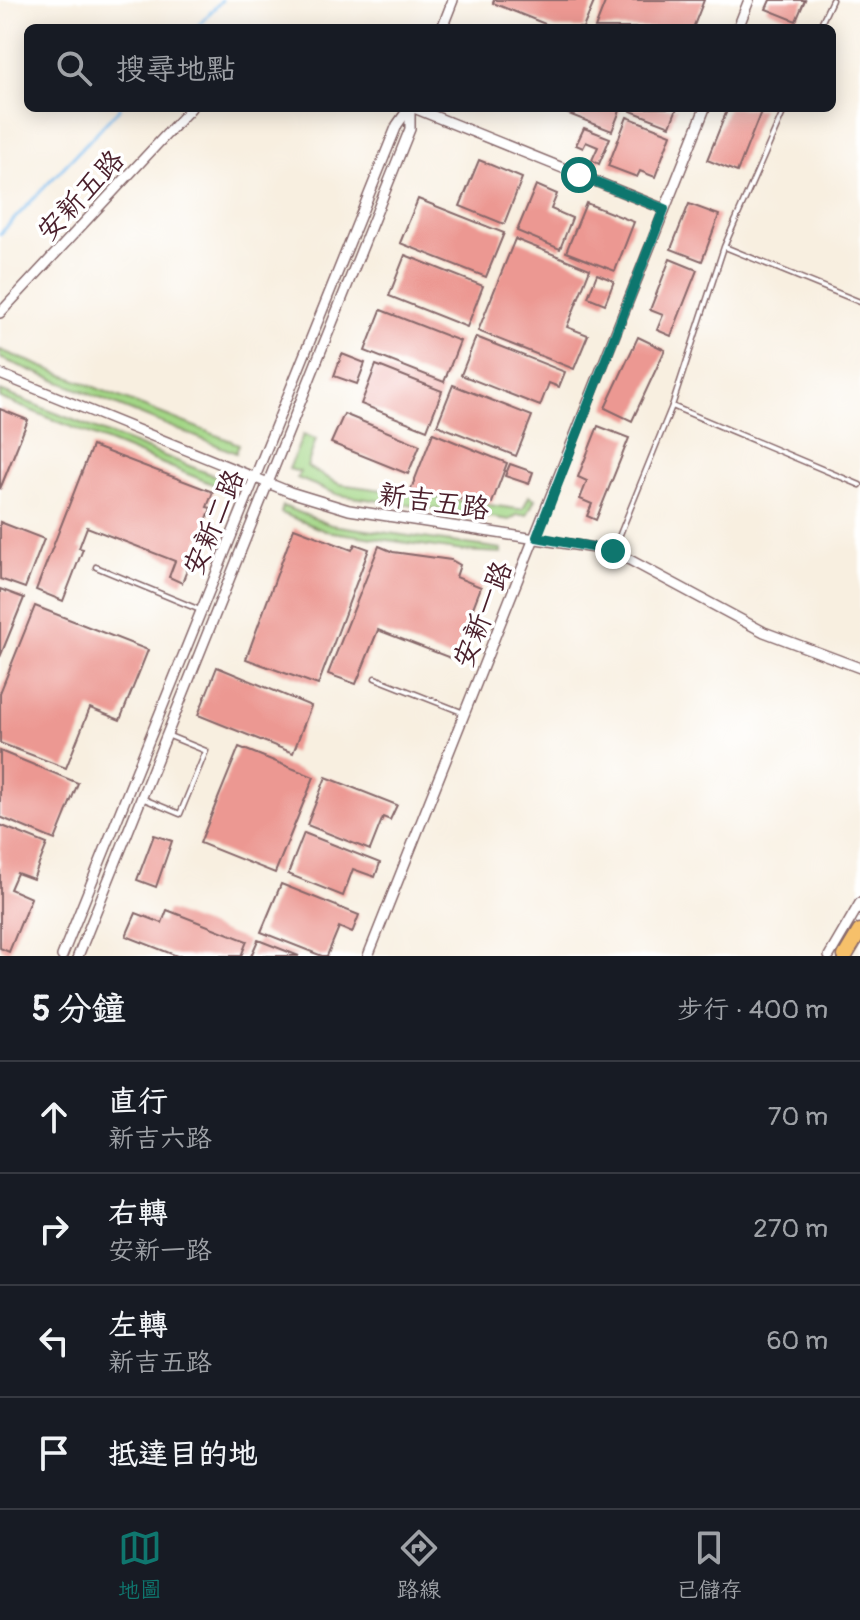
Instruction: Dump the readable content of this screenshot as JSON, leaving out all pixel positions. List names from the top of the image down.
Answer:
{
  "streets": {
    "street": [
      "安新五路",
      "新吉五路",
      "安新二路",
      "安新一路"
    ]
  },
  "crossings": [
    ["新吉五路", "安新二路"],
    ["新吉五路", "安新一路"]
  ],
  "page": {
    "search": "搜尋地點",
    "heading": ["5 分鐘", "步行 · 400 m"],
    "list": [
      ["直行", "新吉六路", "70 m"],
      ["右轉", "安新一路", "270 m"],
      ["左轉", "新吉五路", "60 m"],
      "抵達目的地"
    ],
    "nav": ["地圖", "路線", "已儲存"]
  }
}
